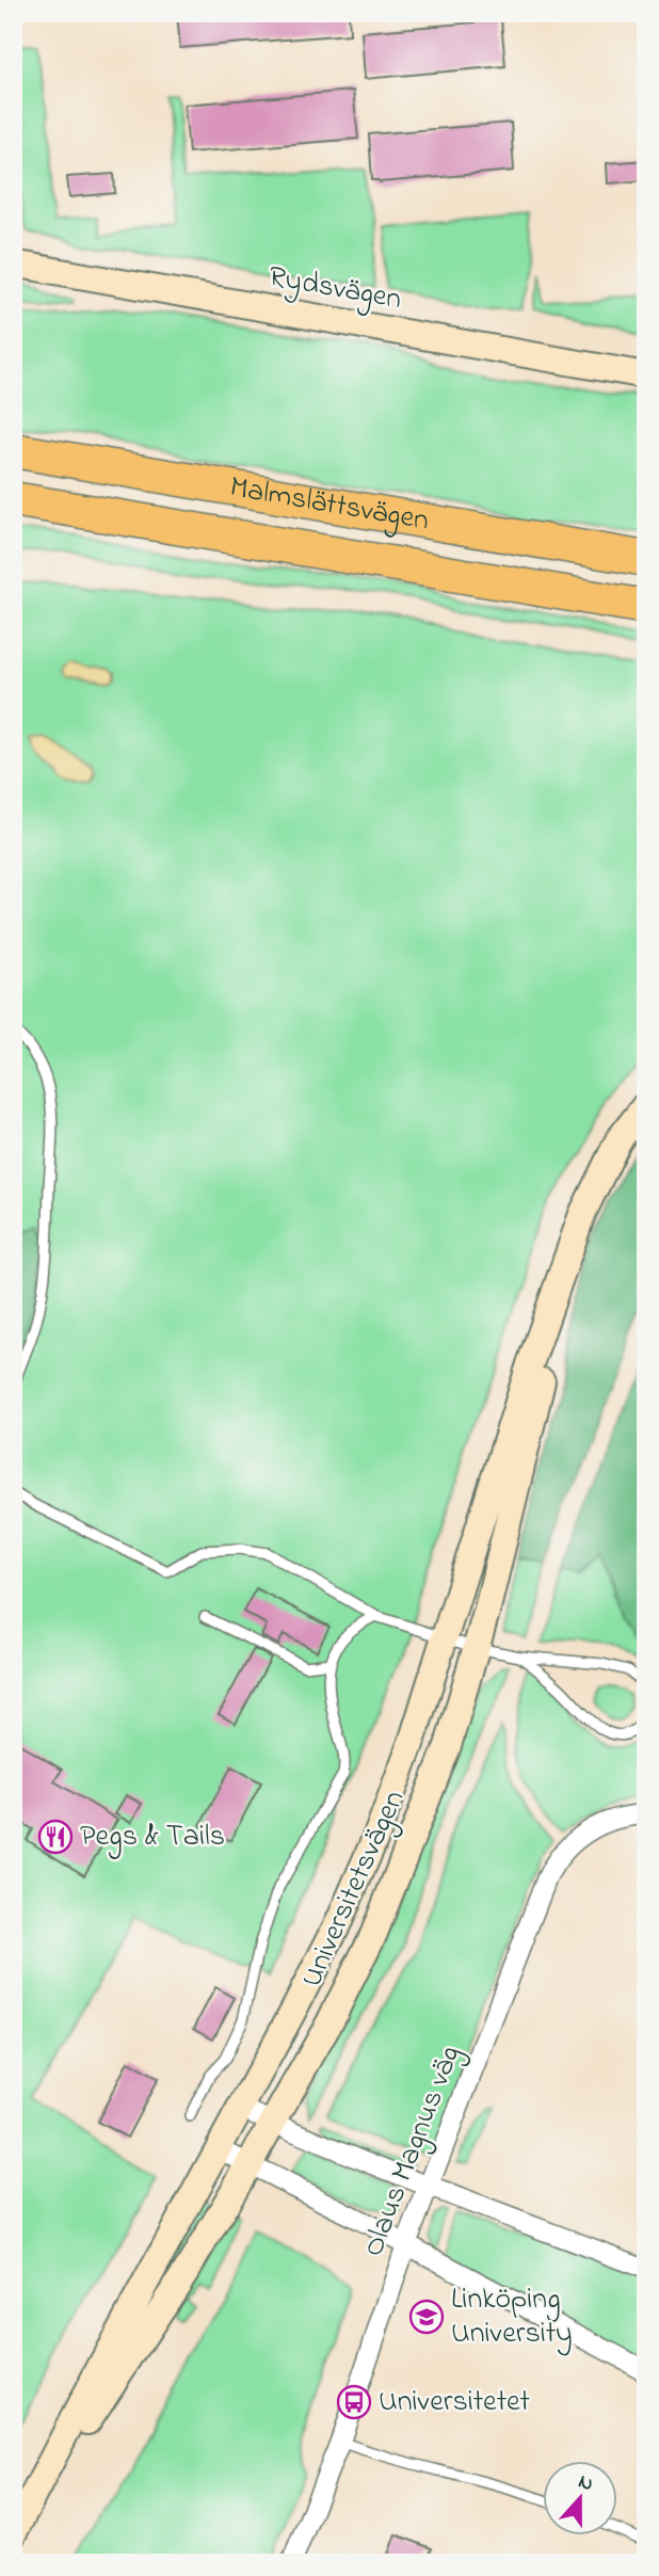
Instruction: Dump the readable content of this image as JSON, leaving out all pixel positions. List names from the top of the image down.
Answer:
{
  "streets": {
    "highway": ["Malmslättsvägen"],
    "main road": ["Rydsvägen", "Universitetsvägen"],
    "street": ["Olaus Magnus väg"]
  },
  "places": {
    "restaurant": ["Pegs & Tails"],
    "school or university": ["Linköping University"],
    "bus stop": ["Universitetet"]
  },
  "north": "top"
}
